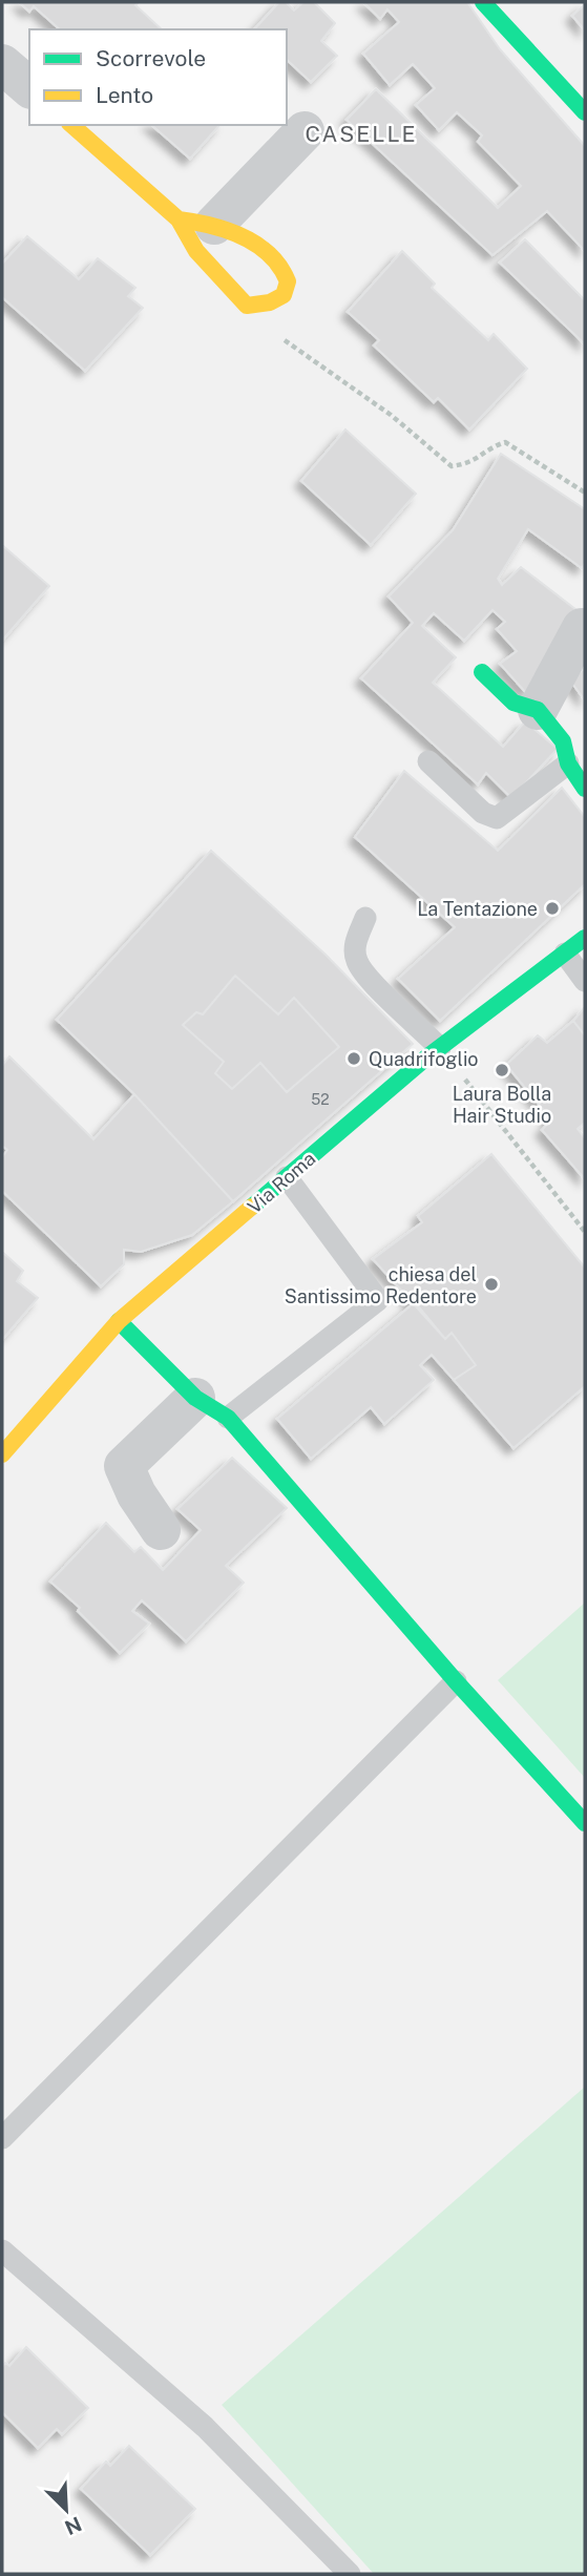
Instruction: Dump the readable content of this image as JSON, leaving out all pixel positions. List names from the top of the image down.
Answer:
{
  "streets": {
    "street": ["Via Roma"]
  },
  "districts": ["CASELLE"],
  "places": [
    "La Tentazione",
    "Quadrifoglio",
    "Laura Bolla Hair Studio",
    "chiesa del Santissimo Redentore"
  ],
  "house_numbers": ["52"],
  "legend": ["Scorrevole", "Lento"],
  "north": "bottom right"
}
